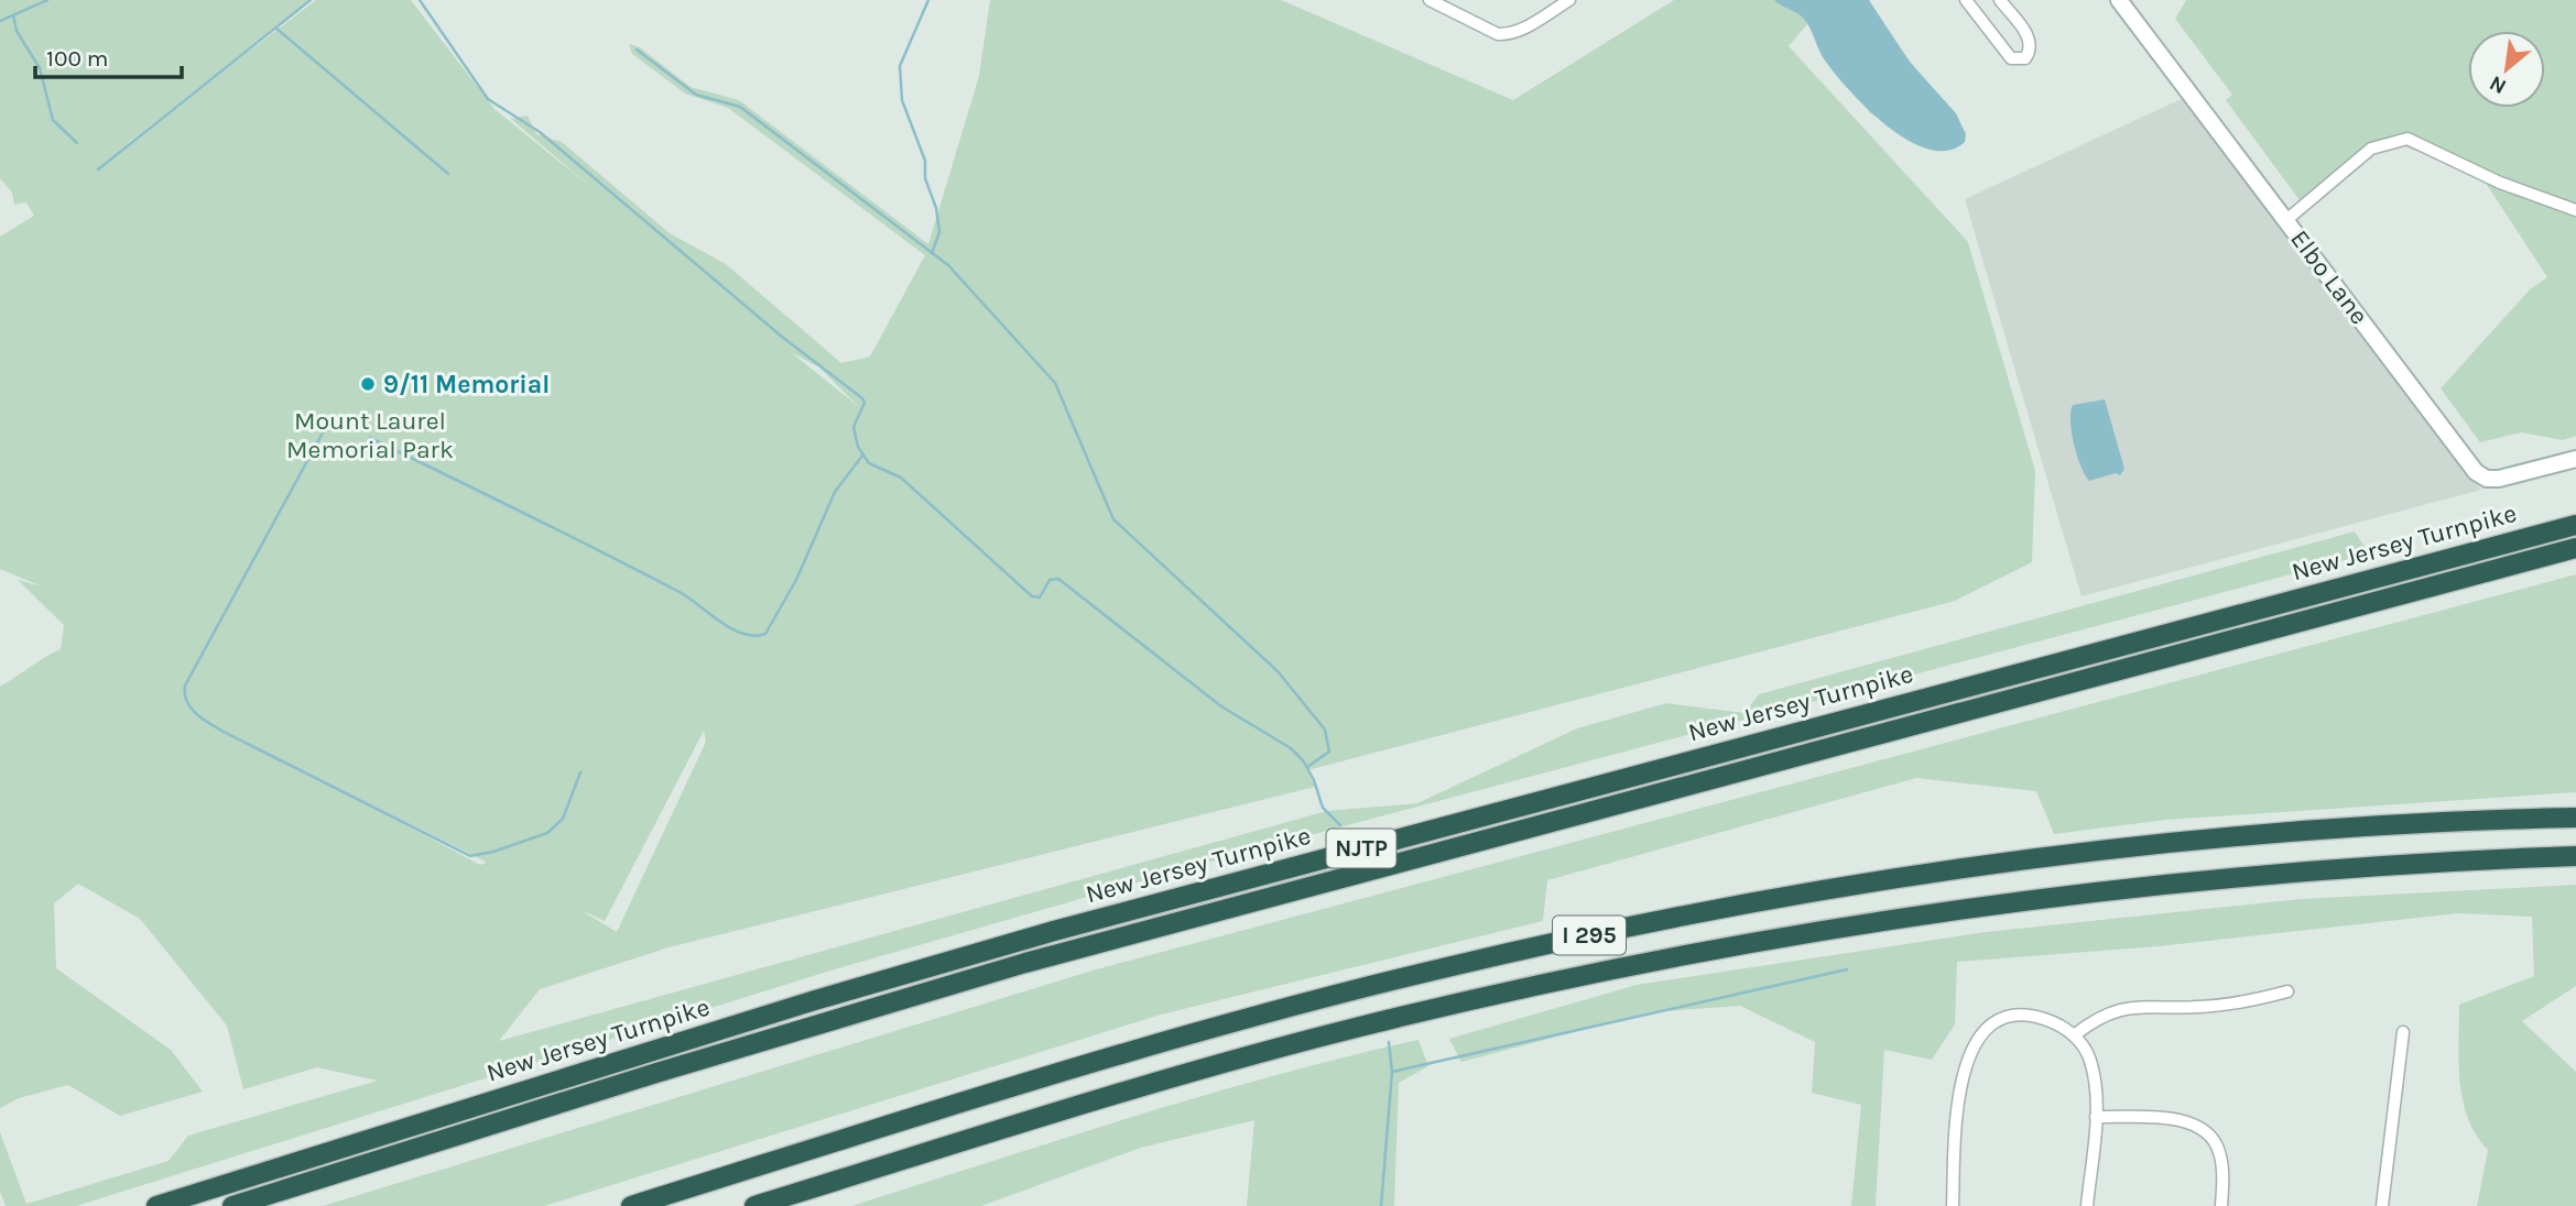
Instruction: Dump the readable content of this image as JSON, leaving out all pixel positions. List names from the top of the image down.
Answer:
{
  "streets": {
    "highway": ["New Jersey Turnpike", "NJTP", "I 295"],
    "street": ["Elbo Lane"]
  },
  "parks": ["Mount Laurel Memorial Park"],
  "places": ["9/11 Memorial"],
  "scale_bar": "100 m",
  "north": "bottom left"
}
